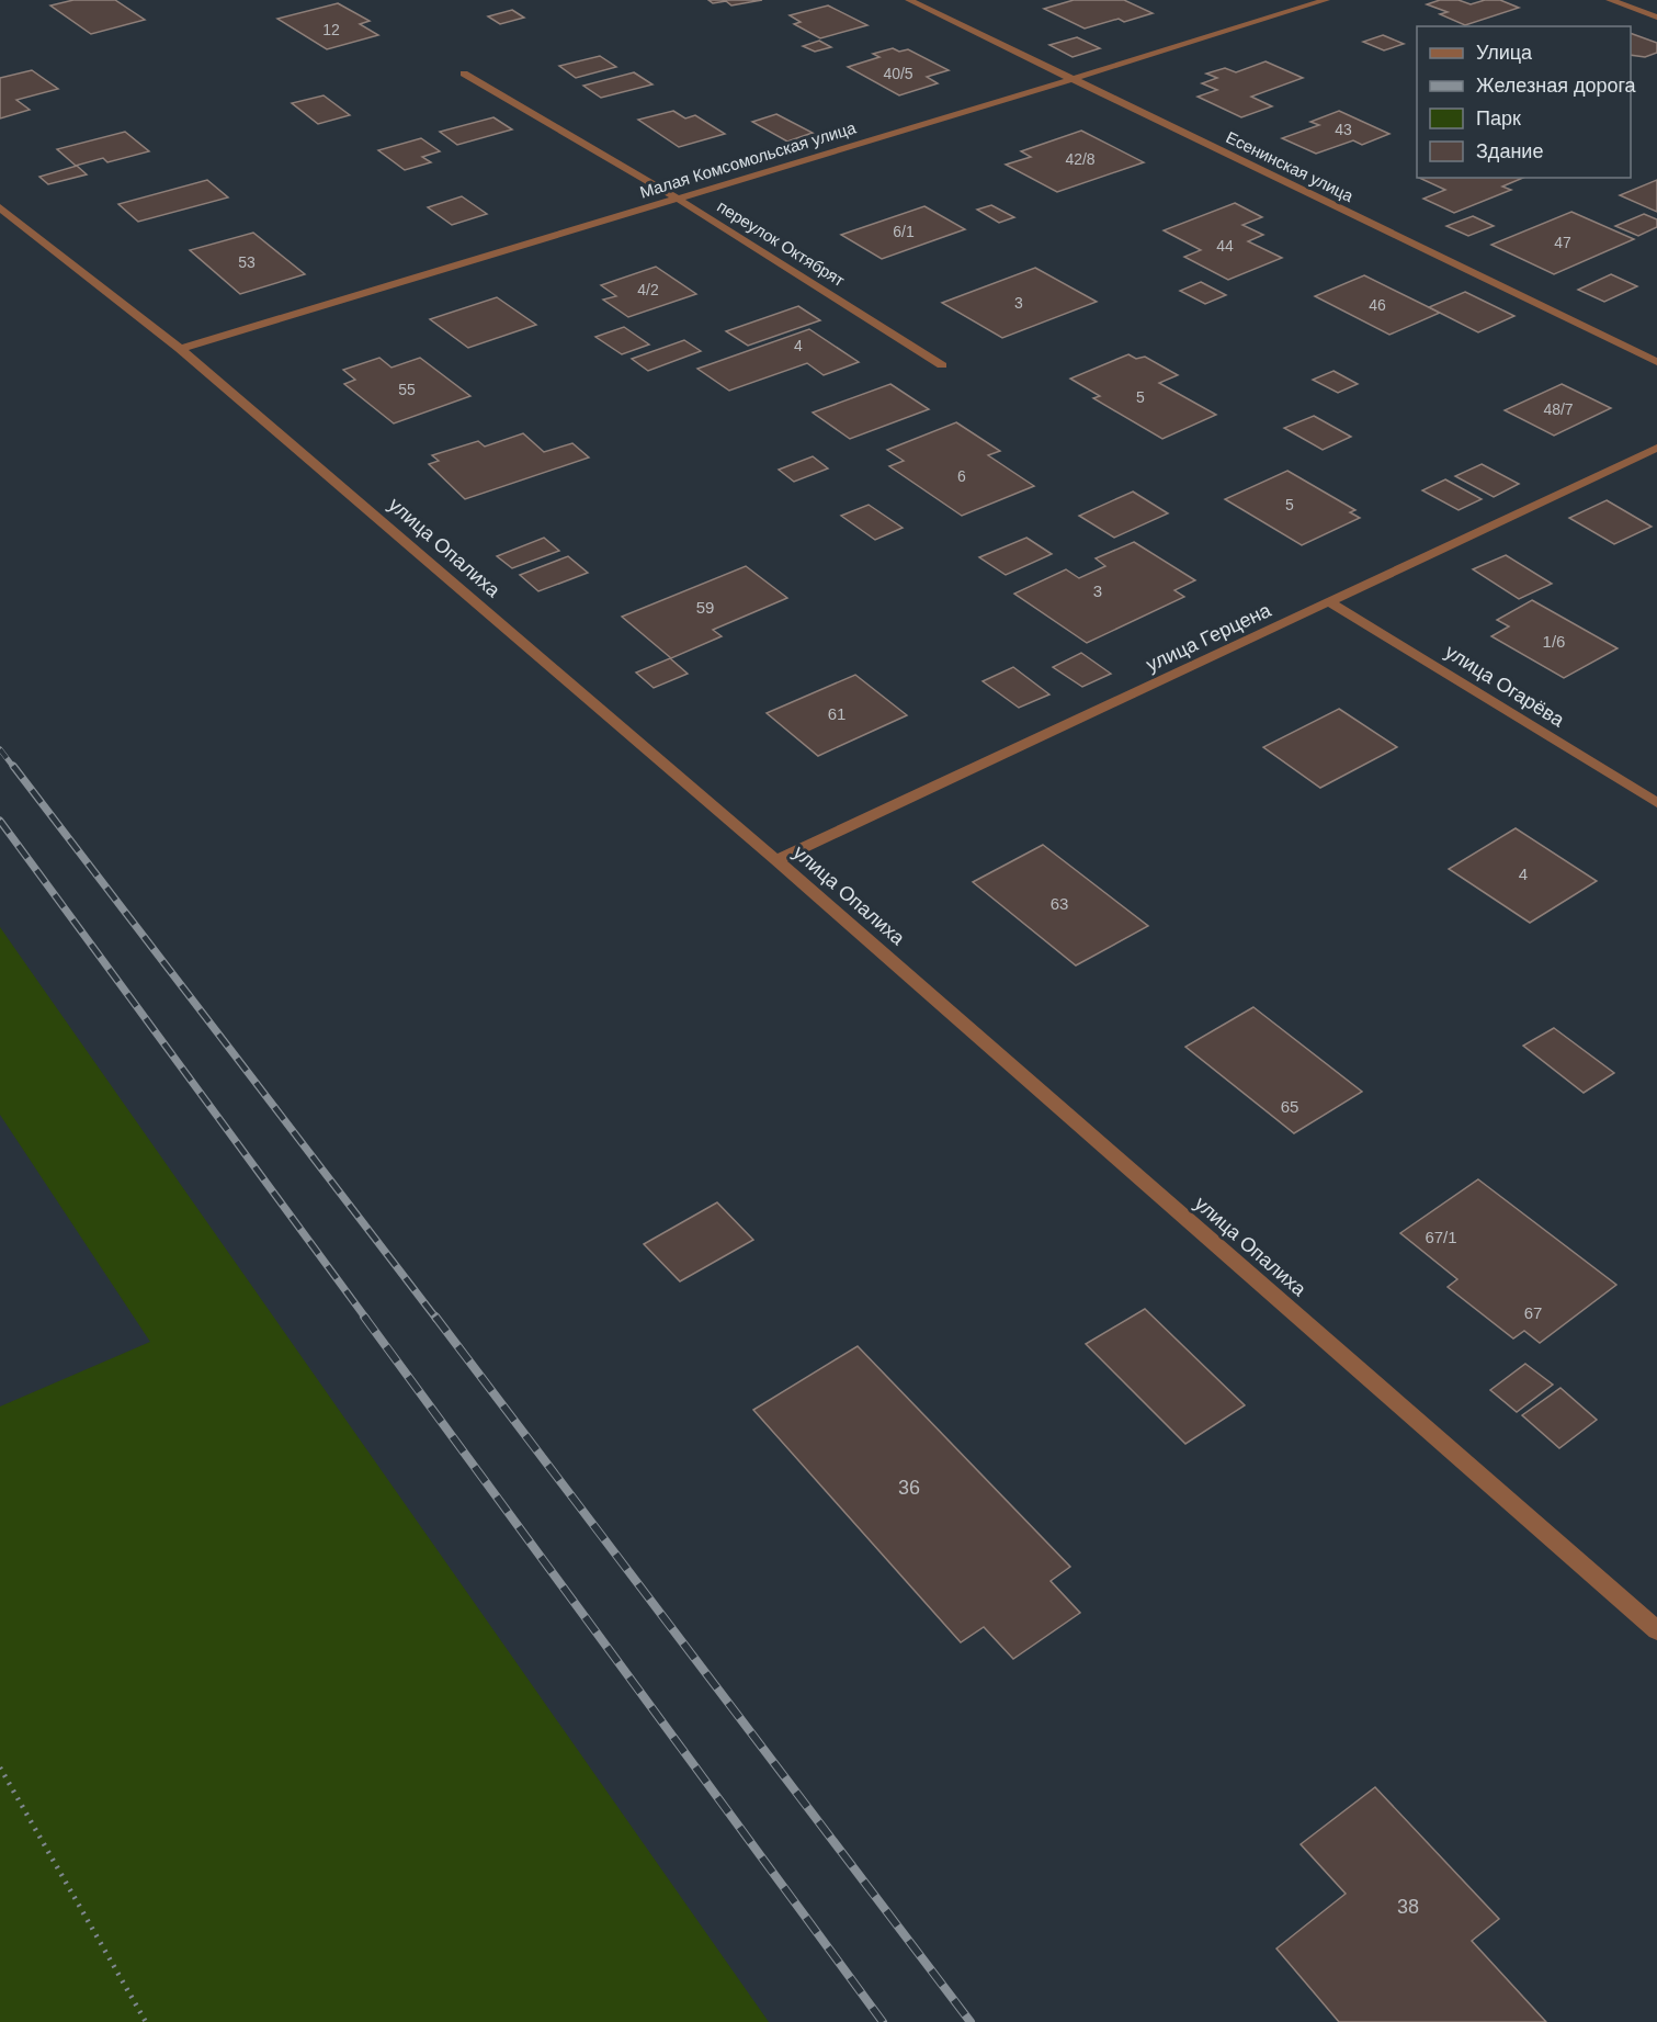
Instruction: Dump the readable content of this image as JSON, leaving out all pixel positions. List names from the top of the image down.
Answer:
{
  "streets": {
    "street": [
      "Малая Комсомольская улица",
      "Есенинская улица",
      "переулок Октябрят",
      "улица Опалиха",
      "улица Герцена",
      "улица Огарёва"
    ]
  },
  "crossings": [
    ["Малая Комсомольская улица", "Есенинская улица"],
    ["Малая Комсомольская улица", "переулок Октябрят"],
    ["Малая Комсомольская улица", "улица Опалиха"],
    ["улица Опалиха", "улица Герцена"],
    ["улица Герцена", "улица Огарёва"]
  ],
  "house_numbers": [
    "12",
    "40/5",
    "43",
    "42/8",
    "6/1",
    "47",
    "44",
    "53",
    "4/2",
    "3",
    "46",
    "4",
    "55",
    "5",
    "48/7",
    "6",
    "5",
    "3",
    "59",
    "1/6",
    "61",
    "4",
    "63",
    "65",
    "67/1",
    "67",
    "36",
    "38"
  ],
  "legend": [
    "Улица",
    "Железная дорога",
    "Парк",
    "Здание"
  ]
}
